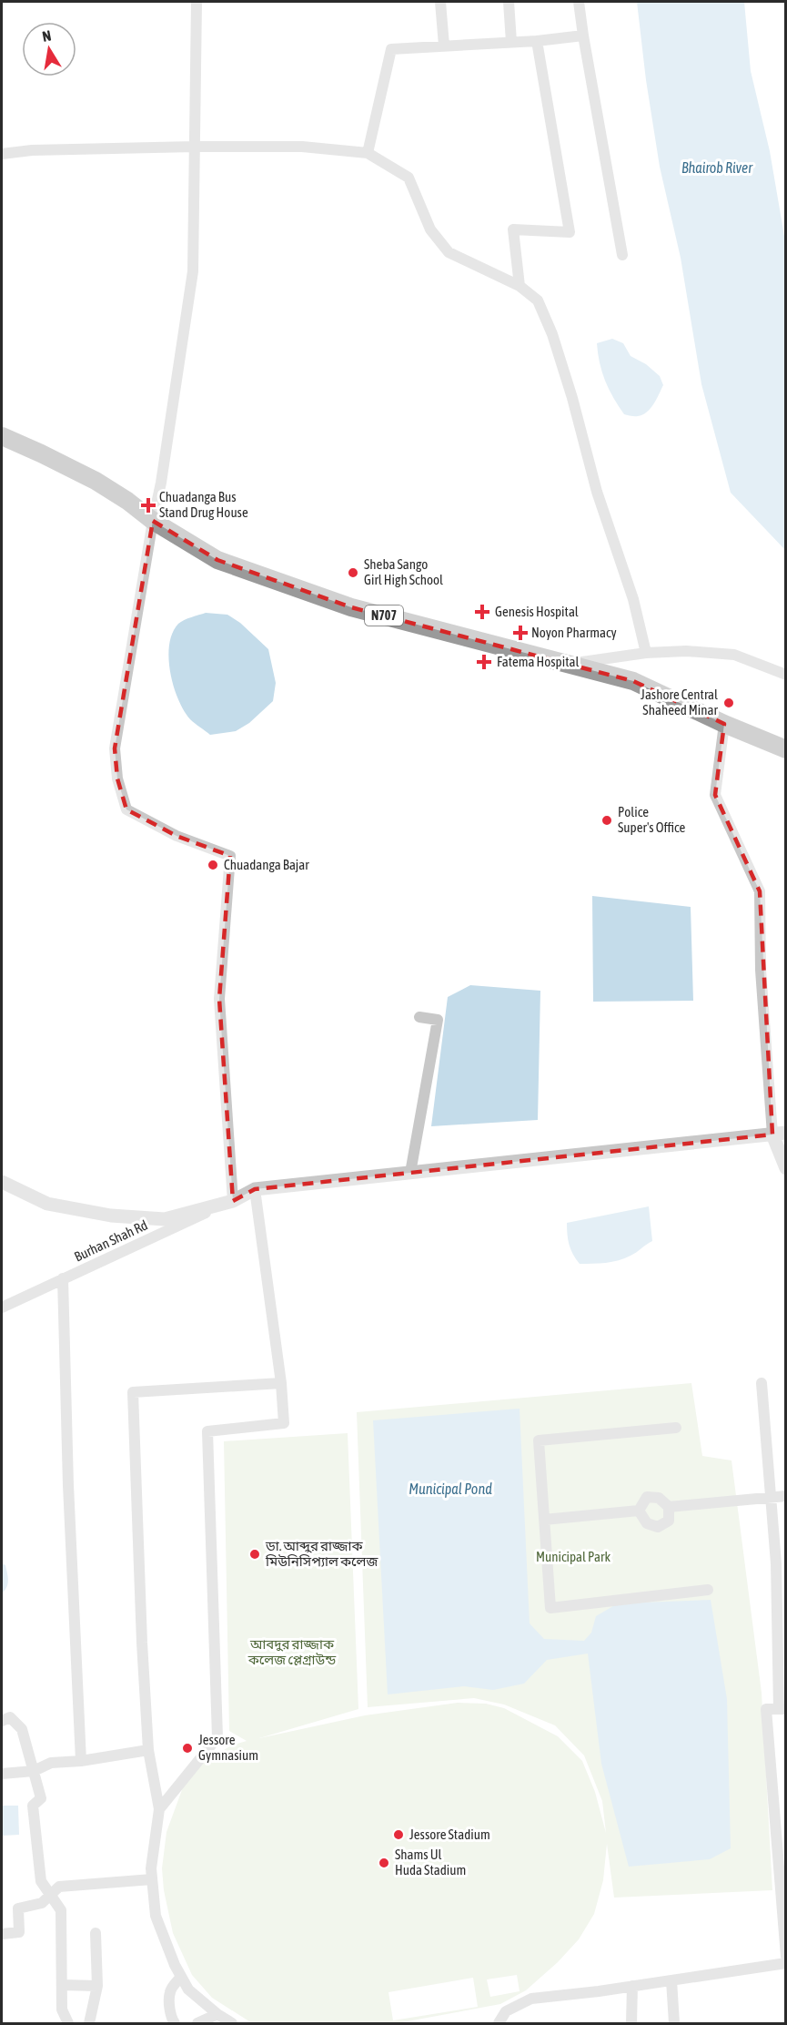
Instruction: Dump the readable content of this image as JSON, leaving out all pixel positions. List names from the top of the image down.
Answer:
{
  "streets": {
    "highway": ["N707"],
    "street": ["Burhan Shah Rd"]
  },
  "water": ["Bhairob River", "Municipal Pond"],
  "parks": ["Municipal Park", "আবদুর রাজ্জাক কলেজ প্লেগ্রাউন্ড"],
  "places": {
    "health": [
      "Chuadanga Bus Stand Drug House",
      "Genesis Hospital",
      "Noyon Pharmacy",
      "Fatema Hospital"
    ],
    "other": [
      "Sheba Sango Girl High School",
      "Jashore Central Shaheed Minar",
      "Police Super's Office",
      "Chuadanga Bajar",
      "ডা. আব্দুর রাজ্জাক মিউনিসিপ্যাল কলেজ",
      "Jessore Gymnasium",
      "Jessore Stadium",
      "Shams Ul Huda Stadium"
    ]
  },
  "north": "top"
}
